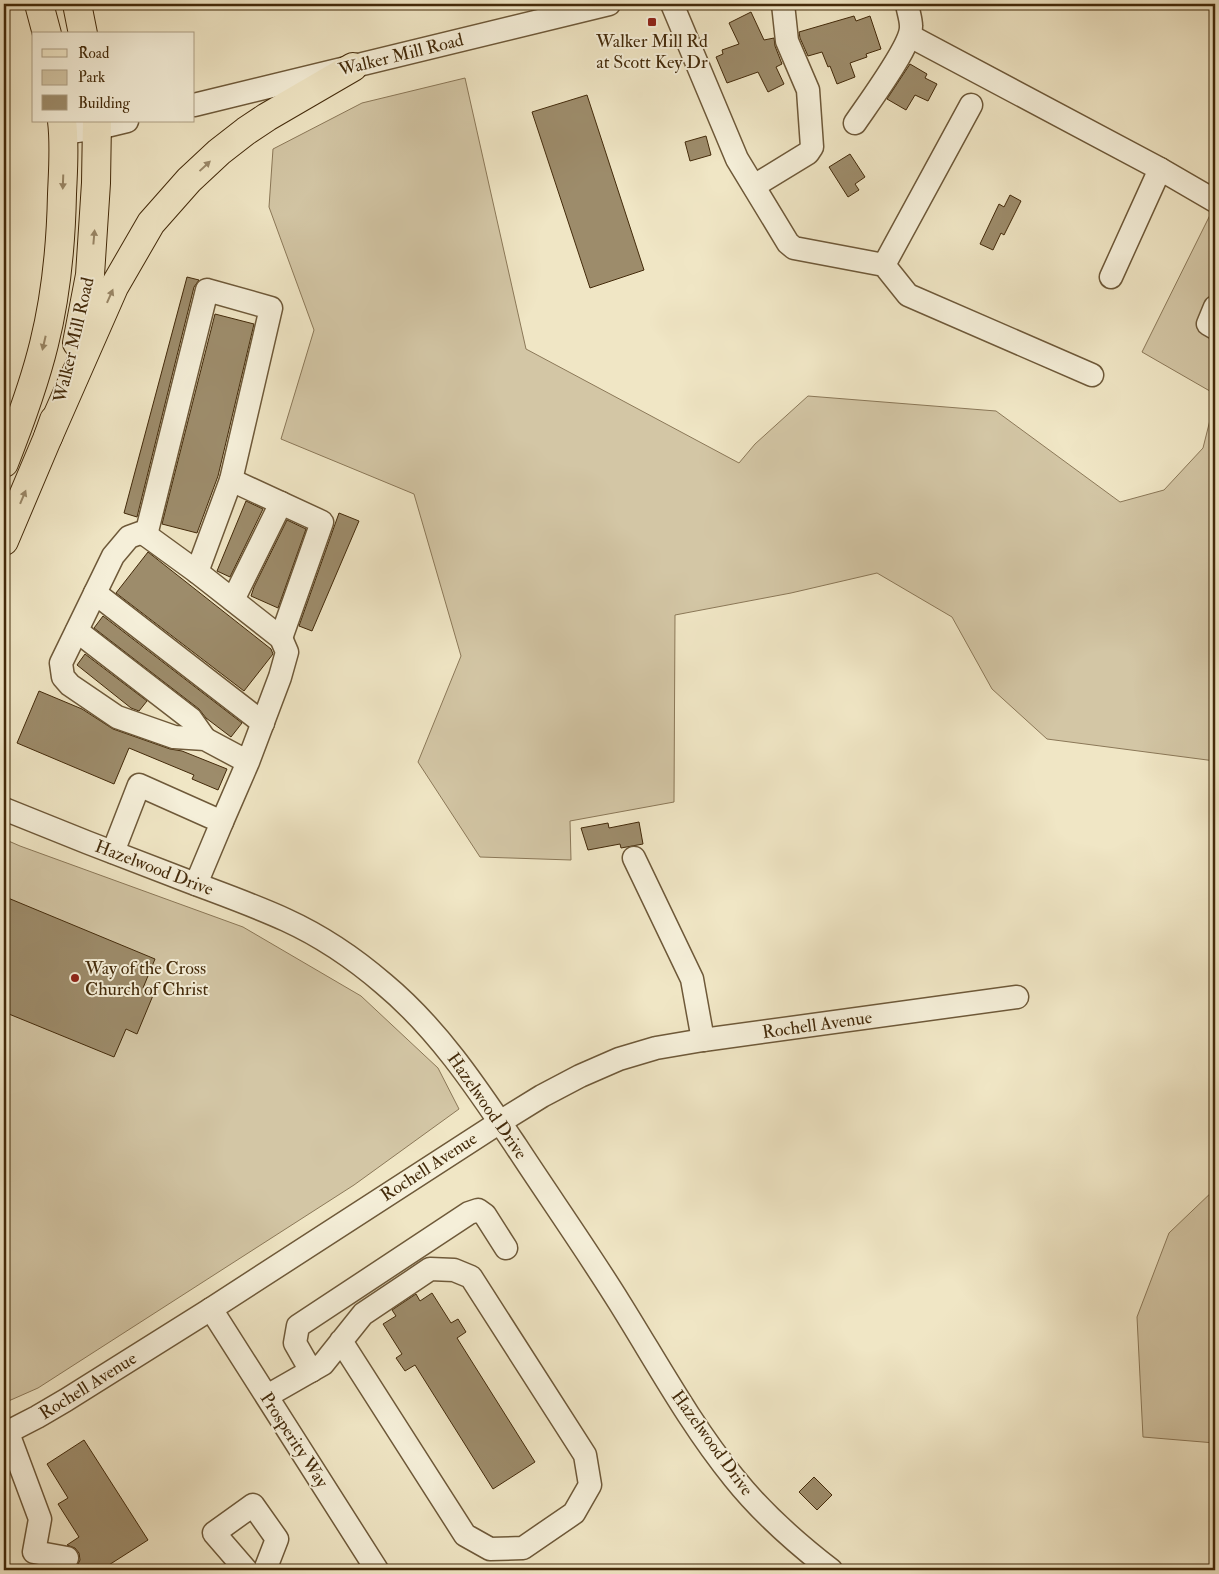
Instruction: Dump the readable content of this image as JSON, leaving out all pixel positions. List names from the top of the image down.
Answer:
{
  "streets": {
    "main road": ["Walker Mill Road"],
    "street": ["Hazelwood Drive", "Rochell Avenue", "Prosperity Way"]
  },
  "crossings": [
    ["Hazelwood Drive", "Rochell Avenue"],
    ["Rochell Avenue", "Prosperity Way"]
  ],
  "places": {
    "transit": ["Walker Mill Rd at Scott Key Dr"],
    "other": ["Way of the Cross Church of Christ"]
  },
  "legend": ["Road", "Park", "Building"]
}
